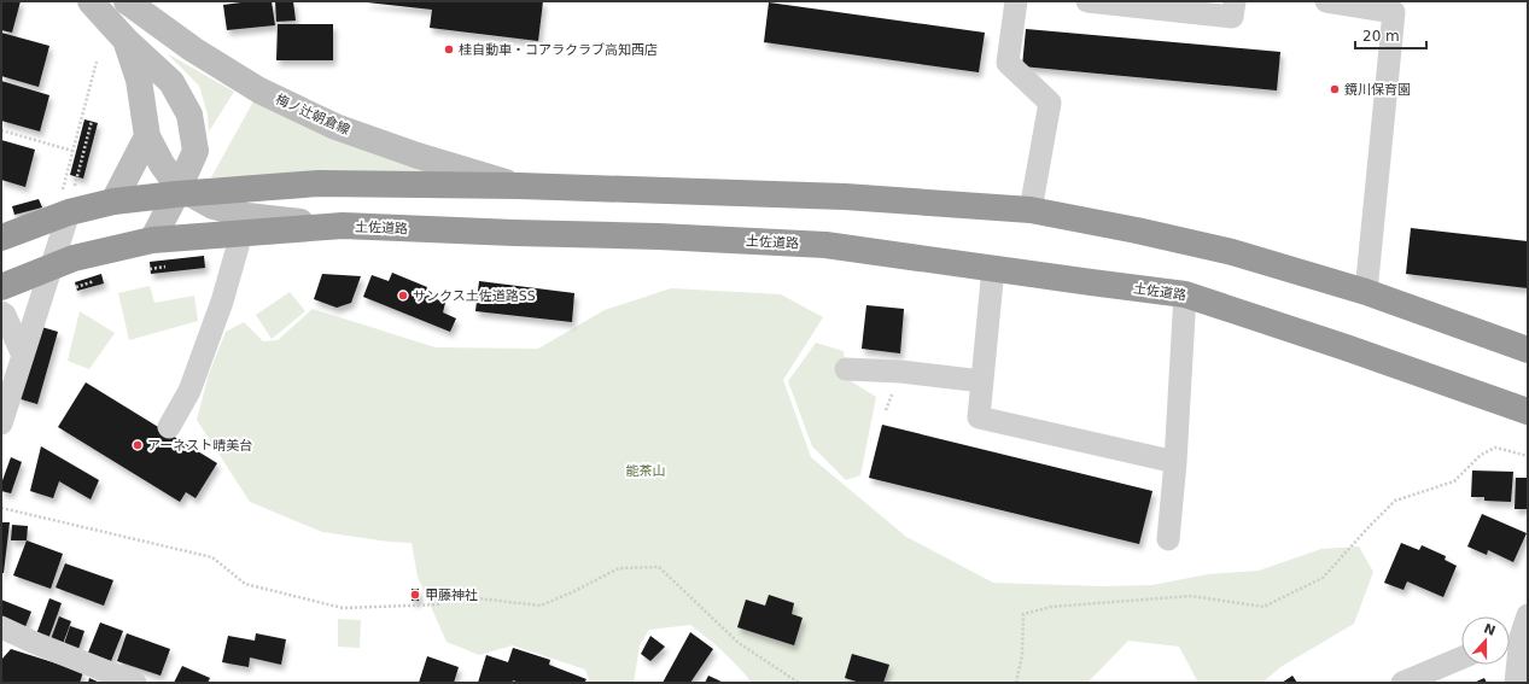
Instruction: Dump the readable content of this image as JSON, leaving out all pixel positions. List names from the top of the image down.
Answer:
{
  "streets": {
    "highway": ["土佐道路"],
    "main road": ["梅ノ辻朝倉線"]
  },
  "parks": ["能茶山"],
  "places": [
    "桂自動車・コアラクラブ高知西店",
    "鏡川保育園",
    "サンクス土佐道路SS",
    "アーネスト晴美台",
    "甲藤神社"
  ],
  "scale_bar": "20 m",
  "north": "top"
}
